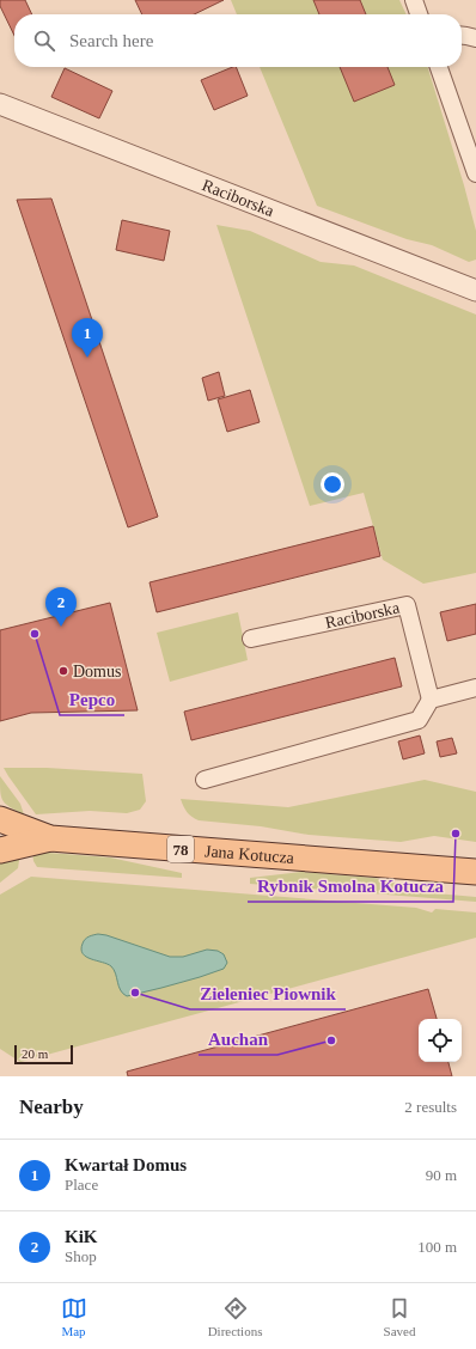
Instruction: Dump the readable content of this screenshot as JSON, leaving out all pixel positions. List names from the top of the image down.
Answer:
{
  "streets": {
    "main road": ["78", "Jana Kotucza"],
    "street": ["Raciborska"]
  },
  "places": [
    "Pepco",
    "Domus",
    "Rybnik Smolna Kotucza",
    "Zieleniec Piownik",
    "Auchan"
  ],
  "scale_bar": "20 m",
  "page": {
    "search": "Search here",
    "pins": ["1", "2"],
    "scale": "20 m",
    "heading": ["Nearby", "2 results"],
    "list": [
      {
        "mark": "1",
        "name": "Kwartał Domus",
        "note": "Place",
        "value": "90 m"
      },
      {
        "mark": "2",
        "name": "KiK",
        "note": "Shop",
        "value": "100 m"
      }
    ],
    "nav": ["Map", "Directions", "Saved"]
  }
}
